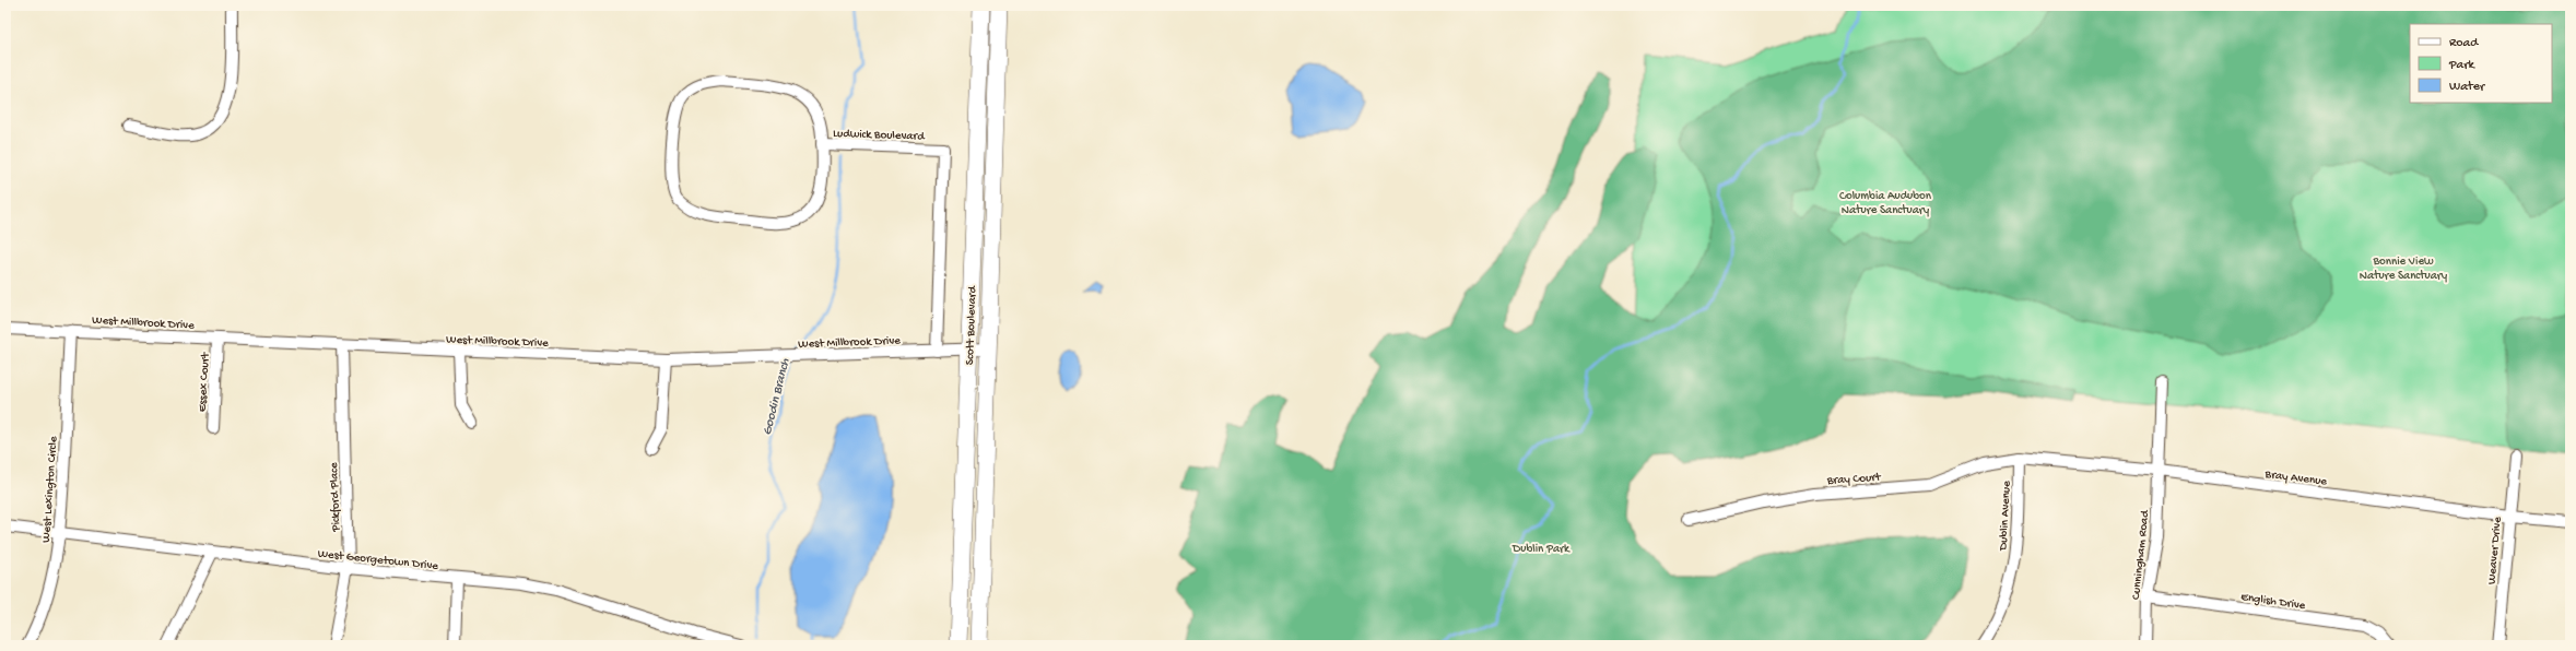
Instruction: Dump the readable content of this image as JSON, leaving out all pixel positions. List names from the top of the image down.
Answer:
{
  "streets": {
    "main road": ["Scott Boulevard"],
    "street": [
      "Ludwick Boulevard",
      "West Millbrook Drive",
      "Essex Court",
      "Bray Avenue",
      "Bray Court",
      "West Lexington Circle",
      "Pickford Place",
      "Dublin Avenue",
      "Weaver Drive",
      "Cunningham Road",
      "West Georgetown Drive",
      "English Drive"
    ]
  },
  "crossings": [
    ["Ludwick Boulevard", "West Millbrook Drive"],
    ["West Millbrook Drive", "Scott Boulevard"],
    ["West Millbrook Drive", "Essex Court"],
    ["West Millbrook Drive", "West Lexington Circle"],
    ["West Millbrook Drive", "Pickford Place"],
    ["Bray Avenue", "Bray Court"],
    ["Bray Avenue", "Dublin Avenue"],
    ["Bray Avenue", "Weaver Drive"],
    ["Bray Avenue", "Cunningham Road"],
    ["Bray Court", "Dublin Avenue"],
    ["West Lexington Circle", "West Georgetown Drive"],
    ["Pickford Place", "West Georgetown Drive"],
    ["Cunningham Road", "English Drive"]
  ],
  "water": ["Goodin Branch"],
  "parks": ["Columbia Audubon Nature Sanctuary", "Bonnie View Nature Sanctuary", "Dublin Park"],
  "legend": ["Road", "Park", "Water"]
}
